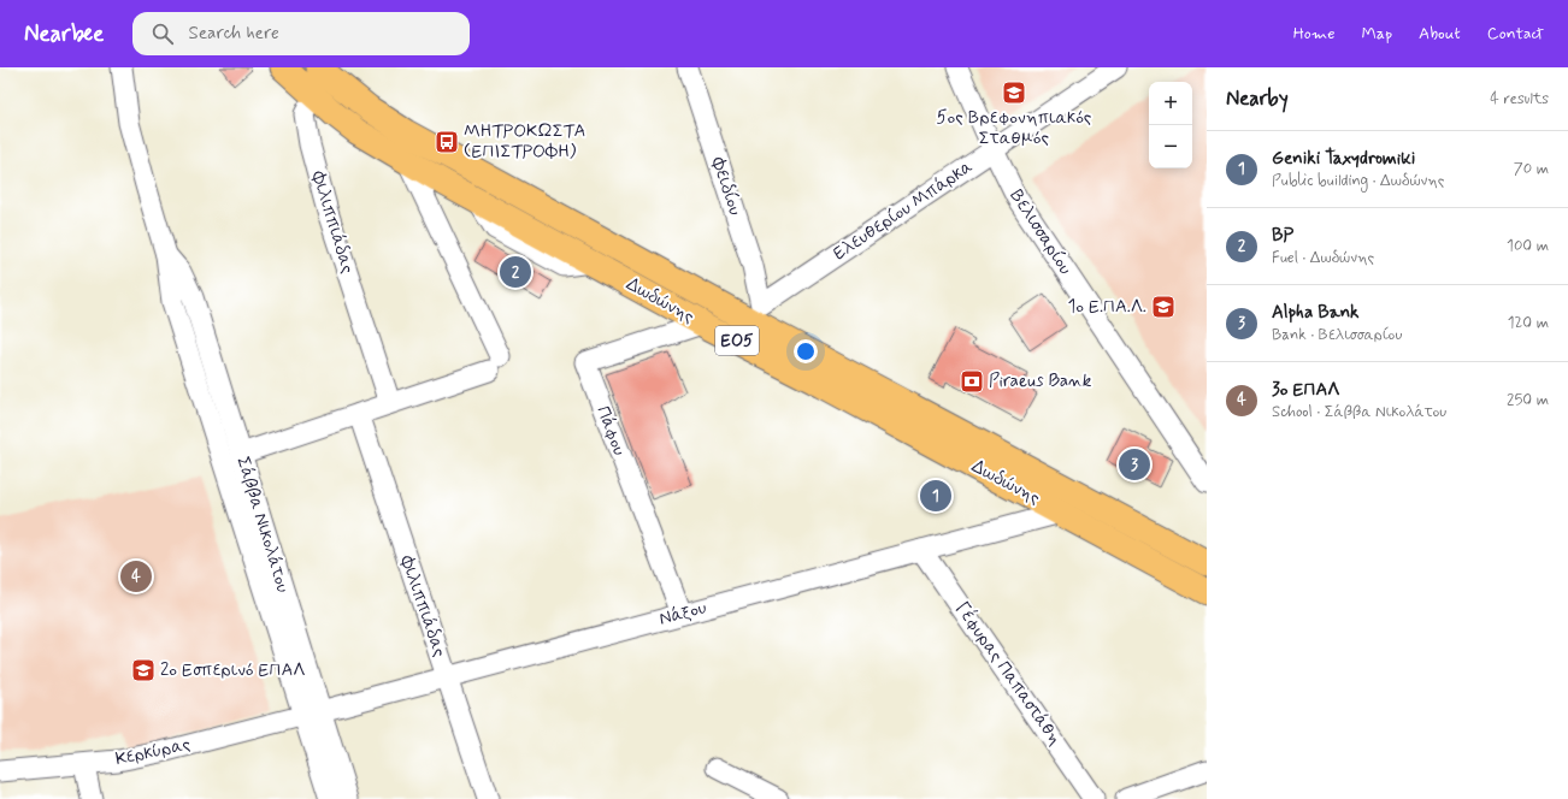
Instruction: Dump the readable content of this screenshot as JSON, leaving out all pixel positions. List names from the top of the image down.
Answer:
{
  "streets": {
    "main road": ["Δωδώνης", "ΕΟ5"],
    "street": [
      "Φειδίου",
      "Ελευθερίου Μπάρκα",
      "Φιλιππιάδας",
      "Βελισσαρίου",
      "Πάφου",
      "Σάββα Νικολάτου",
      "Νάξου",
      "Γέφυρας Παπαστάθη",
      "Κερκύρας"
    ]
  },
  "crossings": [
    ["Φειδίου", "Ελευθερίου Μπάρκα"],
    ["Φειδίου", "Δωδώνης"],
    ["Ελευθερίου Μπάρκα", "Βελισσαρίου"],
    ["Ελευθερίου Μπάρκα", "Δωδώνης"],
    ["Φιλιππιάδας", "Δωδώνης"],
    ["Φιλιππιάδας", "Νάξου"],
    ["Δωδώνης", "Πάφου"],
    ["Δωδώνης", "Νάξου"],
    ["Πάφου", "Νάξου"],
    ["Σάββα Νικολάτου", "Νάξου"],
    ["Σάββα Νικολάτου", "Κερκύρας"],
    ["Νάξου", "Γέφυρας Παπαστάθη"],
    ["Νάξου", "Κερκύρας"]
  ],
  "places": {
    "school or university": ["5ος Βρεφονηπιακός Σταθμός", "1ο Ε.ΠΑ.Λ.", "2ο Εσπερινό ΕΠΑΛ"],
    "bus stop": ["ΜΗΤΡΟΚΩΣΤΑ (ΕΠΙΣΤΡΟΦΗ)"],
    "bank": ["Piraeus Bank"]
  },
  "page": {
    "header": "Nearbee",
    "search": "Search here",
    "nav": [
      "Home",
      "Map",
      "About",
      "Contact"
    ],
    "heading": ["Nearby", "4 results"],
    "map_buttons": ["+", "−"],
    "list": [
      {
        "mark": "1",
        "name": "Geniki Taxydromiki",
        "note": "Public building · Δωδώνης",
        "value": "70 m"
      },
      {
        "mark": "2",
        "name": "BP",
        "note": "Fuel · Δωδώνης",
        "value": "100 m"
      },
      {
        "mark": "3",
        "name": "Alpha Bank",
        "note": "Bank · Βελισσαρίου",
        "value": "120 m"
      },
      {
        "mark": "4",
        "name": "3ο ΕΠΑΛ",
        "note": "School · Σάββα Νικολάτου",
        "value": "250 m"
      }
    ],
    "pins": [
      "2",
      "3",
      "1",
      "4"
    ]
  }
}
